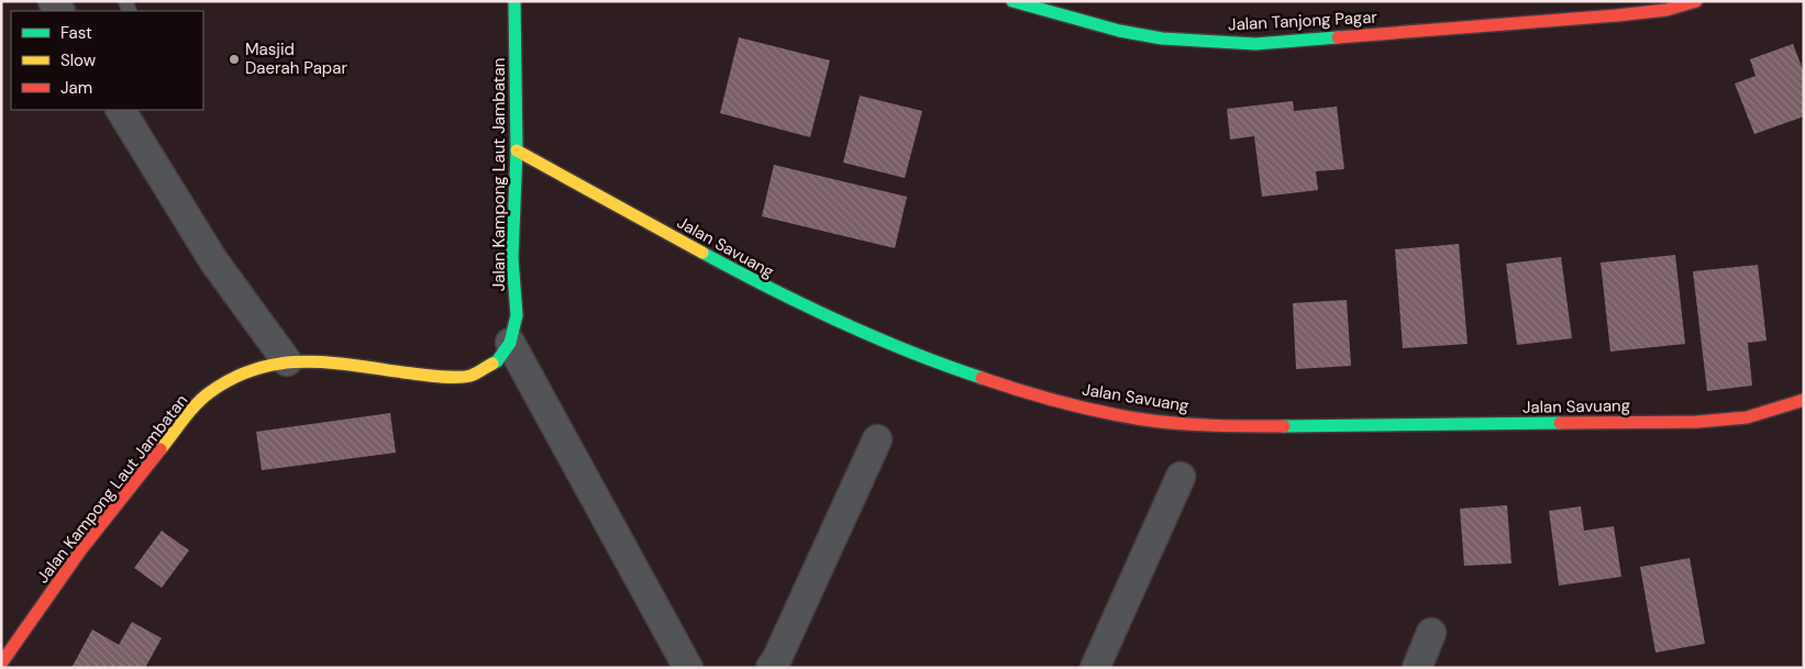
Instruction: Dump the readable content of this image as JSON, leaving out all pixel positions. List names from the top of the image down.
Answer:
{
  "streets": {
    "street": ["Jalan Tanjong Pagar", "Jalan Kampong Laut Jambatan", "Jalan Savuang"]
  },
  "crossings": [
    ["Jalan Kampong Laut Jambatan", "Jalan Savuang"]
  ],
  "places": ["Masjid Daerah Papar"],
  "legend": ["Fast", "Slow", "Jam"]
}
